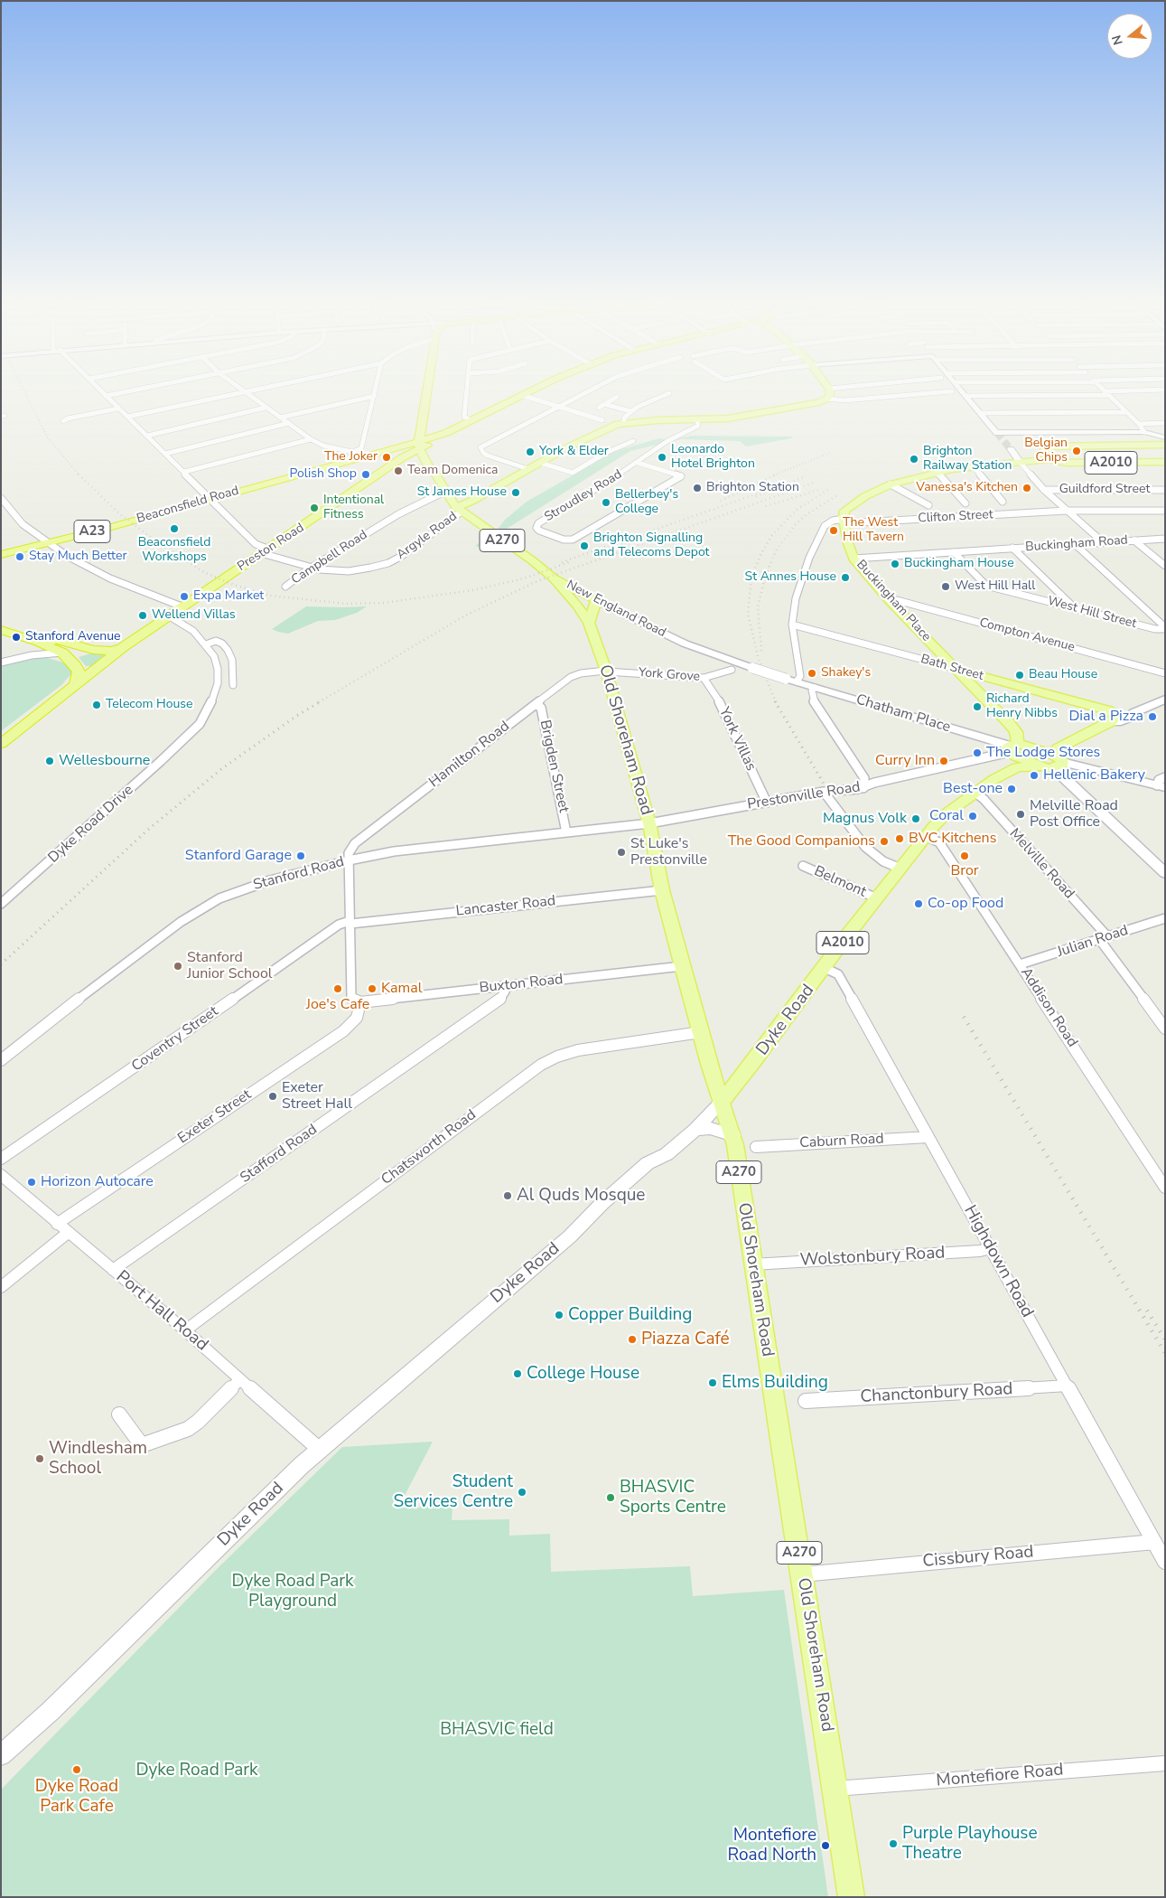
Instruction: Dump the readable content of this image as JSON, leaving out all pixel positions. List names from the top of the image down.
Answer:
{
  "streets": {
    "highway": ["Beaconsfield Road", "A23", "Preston Road"],
    "main road": [
      "A2010",
      "A270",
      "Buckingham Place",
      "New England Road",
      "Bath Street",
      "Chatham Place",
      "Old Shoreham Road",
      "Dyke Road"
    ],
    "street": [
      "Guildford Street",
      "Stroudley Road",
      "Clifton Street",
      "Argyle Road",
      "Buckingham Road",
      "Campbell Road",
      "West Hill Street",
      "Compton Avenue",
      "York Grove",
      "York Villas",
      "Hamilton Road",
      "Brigden Street",
      "Prestonville Road",
      "Dyke Road Drive",
      "Melville Road",
      "Stanford Road",
      "Belmont",
      "Lancaster Road",
      "Julian Road",
      "Buxton Road",
      "Addison Road",
      "Coventry Street",
      "Exeter Street",
      "Caburn Road",
      "Chatsworth Road",
      "Stafford Road",
      "Wolstonbury Road",
      "Highdown Road",
      "Port Hall Road",
      "Chanctonbury Road",
      "Cissbury Road",
      "Montefiore Road"
    ]
  },
  "crossings": [
    ["A2010", "Buckingham Place"],
    ["Beaconsfield Road", "A23"],
    ["Beaconsfield Road", "Argyle Road"],
    ["Beaconsfield Road", "Preston Road"],
    ["Beaconsfield Road", "New England Road"],
    ["Clifton Street", "Buckingham Place"],
    ["A23", "Preston Road"],
    ["A23", "New England Road"],
    ["Argyle Road", "Preston Road"],
    ["Argyle Road", "Campbell Road"],
    ["Argyle Road", "New England Road"],
    ["Buckingham Road", "Buckingham Place"],
    ["Buckingham Road", "West Hill Street"],
    ["Preston Road", "New England Road"],
    ["Preston Road", "Dyke Road Drive"],
    ["Campbell Road", "New England Road"],
    ["Buckingham Place", "Compton Avenue"],
    ["Buckingham Place", "Bath Street"],
    ["Buckingham Place", "Chatham Place"],
    ["Buckingham Place", "Prestonville Road"],
    ["Buckingham Place", "Dyke Road"],
    ["New England Road", "Chatham Place"],
    ["New England Road", "Old Shoreham Road"],
    ["York Grove", "York Villas"],
    ["York Grove", "Old Shoreham Road"],
    ["York Grove", "Hamilton Road"],
    ["Chatham Place", "Prestonville Road"],
    ["Chatham Place", "Dyke Road"],
    ["York Villas", "Prestonville Road"],
    ["Old Shoreham Road", "Hamilton Road"],
    ["Old Shoreham Road", "Prestonville Road"],
    ["Old Shoreham Road", "Stanford Road"],
    ["Old Shoreham Road", "Lancaster Road"],
    ["Old Shoreham Road", "Buxton Road"],
    ["Old Shoreham Road", "Dyke Road"],
    ["Old Shoreham Road", "Chatsworth Road"],
    ["Old Shoreham Road", "Wolstonbury Road"],
    ["Old Shoreham Road", "Cissbury Road"],
    ["Old Shoreham Road", "Montefiore Road"],
    ["Hamilton Road", "Brigden Street"],
    ["Hamilton Road", "Stanford Road"],
    ["Brigden Street", "Stanford Road"],
    ["Prestonville Road", "Stanford Road"],
    ["Prestonville Road", "Dyke Road"],
    ["Melville Road", "Julian Road"],
    ["Melville Road", "Dyke Road"],
    ["Belmont", "Dyke Road"],
    ["Lancaster Road", "Coventry Street"],
    ["Julian Road", "Addison Road"],
    ["Buxton Road", "Exeter Street"],
    ["Buxton Road", "Stafford Road"],
    ["Addison Road", "Dyke Road"],
    ["Dyke Road", "Highdown Road"],
    ["Dyke Road", "Port Hall Road"],
    ["Exeter Street", "Port Hall Road"],
    ["Caburn Road", "Highdown Road"],
    ["Chatsworth Road", "Port Hall Road"],
    ["Stafford Road", "Port Hall Road"],
    ["Wolstonbury Road", "Highdown Road"],
    ["Highdown Road", "Chanctonbury Road"],
    ["Highdown Road", "Cissbury Road"]
  ],
  "parks": ["Dyke Road Park Playground", "BHASVIC field", "Dyke Road Park"],
  "places": [
    "Belgian Chips",
    "York & Elder",
    "The Joker",
    "Leonardo Hotel Brighton",
    "Brighton Railway Station",
    "Team Domenica",
    "Polish Shop",
    "Brighton Station",
    "Vanessa's Kitchen",
    "St James House",
    "Bellerbey's College",
    "Intentional Fitness",
    "Beaconsfield Workshops",
    "The West Hill Tavern",
    "Brighton Signalling and Telecoms Depot",
    "Stay Much Better",
    "Buckingham House",
    "St Annes House",
    "West Hill Hall",
    "Expa Market",
    "Wellend Villas",
    "Stanford Avenue",
    "Shakey's",
    "Beau House",
    "Telecom House",
    "Richard Henry Nibbs",
    "Dial a Pizza",
    "The Lodge Stores",
    "Wellesbourne",
    "Curry Inn",
    "Hellenic Bakery",
    "Best-one",
    "Melville Road Post Office",
    "Coral",
    "Magnus Volk",
    "BVC Kitchens",
    "The Good Companions",
    "St Luke's Prestonville",
    "Stanford Garage",
    "Bror",
    "Co-op Food",
    "Stanford Junior School",
    "Joe's Cafe",
    "Kamal",
    "Exeter Street Hall",
    "Horizon Autocare",
    "Al Quds Mosque",
    "Copper Building",
    "Piazza Café",
    "College House",
    "Elms Building",
    "Windlesham School",
    "Student Services Centre",
    "BHASVIC Sports Centre",
    "Dyke Road Park Cafe",
    "Purple Playhouse Theatre",
    "Montefiore Road North"
  ],
  "north": "left"
}
